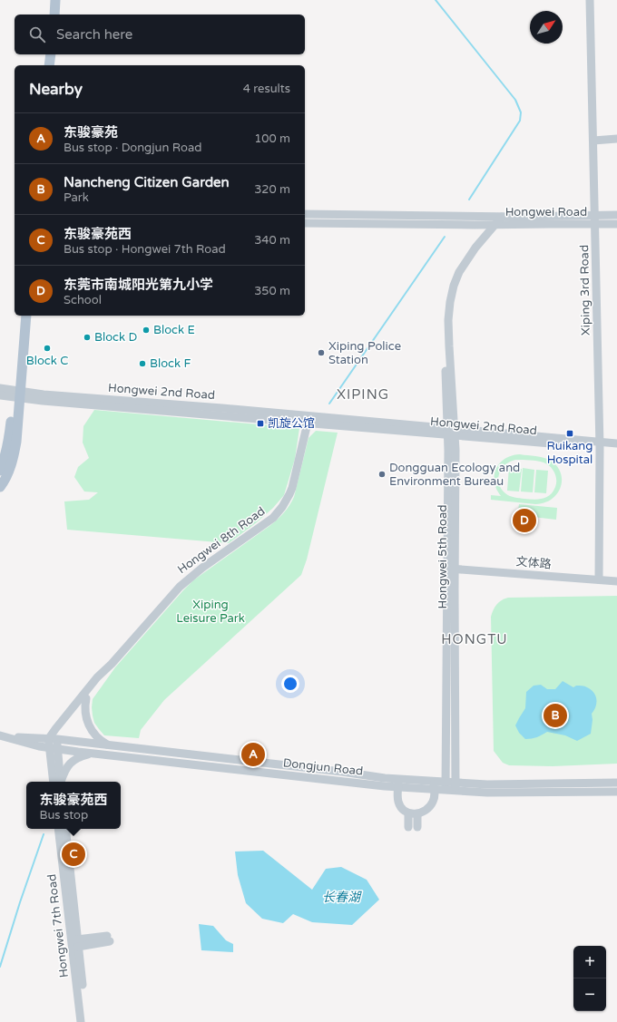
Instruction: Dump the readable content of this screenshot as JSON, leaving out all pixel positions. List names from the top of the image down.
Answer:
{
  "streets": {
    "street": [
      "Hongwei Road",
      "Xiping 3rd Road",
      "Hongwei 2nd Road",
      "Hongwei 8th Road",
      "Hongwei 5th Road",
      "文体路",
      "Dongjun Road",
      "Hongwei 7th Road"
    ]
  },
  "crossings": [
    ["Hongwei Road", "Xiping 3rd Road"],
    ["Hongwei Road", "Hongwei 5th Road"],
    ["Xiping 3rd Road", "Hongwei 2nd Road"],
    ["Xiping 3rd Road", "文体路"],
    ["Hongwei 2nd Road", "Hongwei 8th Road"],
    ["Hongwei 2nd Road", "Hongwei 5th Road"],
    ["Hongwei 8th Road", "Dongjun Road"],
    ["Hongwei 5th Road", "文体路"],
    ["Hongwei 5th Road", "Dongjun Road"]
  ],
  "districts": ["XIPING", "HONGTU"],
  "water": ["长春湖"],
  "parks": ["Xiping Leisure Park"],
  "places": {
    "other": [
      "Block E",
      "Block D",
      "Block C",
      "Xiping Police Station",
      "Block F",
      "Dongguan Ecology and Environment Bureau"
    ],
    "transit": ["凯旋公馆", "Ruikang Hospital"]
  },
  "north": "top right",
  "page": {
    "search": "Search here",
    "heading": ["Nearby", "4 results"],
    "list": [
      {
        "mark": "A",
        "name": "东骏豪苑",
        "note": "Bus stop · Dongjun Road",
        "value": "100 m"
      },
      {
        "mark": "B",
        "name": "Nancheng Citizen Garden",
        "note": "Park",
        "value": "320 m"
      },
      {
        "mark": "C",
        "name": "东骏豪苑西",
        "note": "Bus stop · Hongwei 7th Road",
        "value": "340 m"
      },
      {
        "mark": "D",
        "name": "东莞市南城阳光第九小学",
        "note": "School",
        "value": "350 m"
      }
    ],
    "pins": [
      "D",
      "B",
      "A",
      "C"
    ],
    "popup": ["东骏豪苑西", "Bus stop"],
    "map_buttons": ["+", "−"]
  }
}
